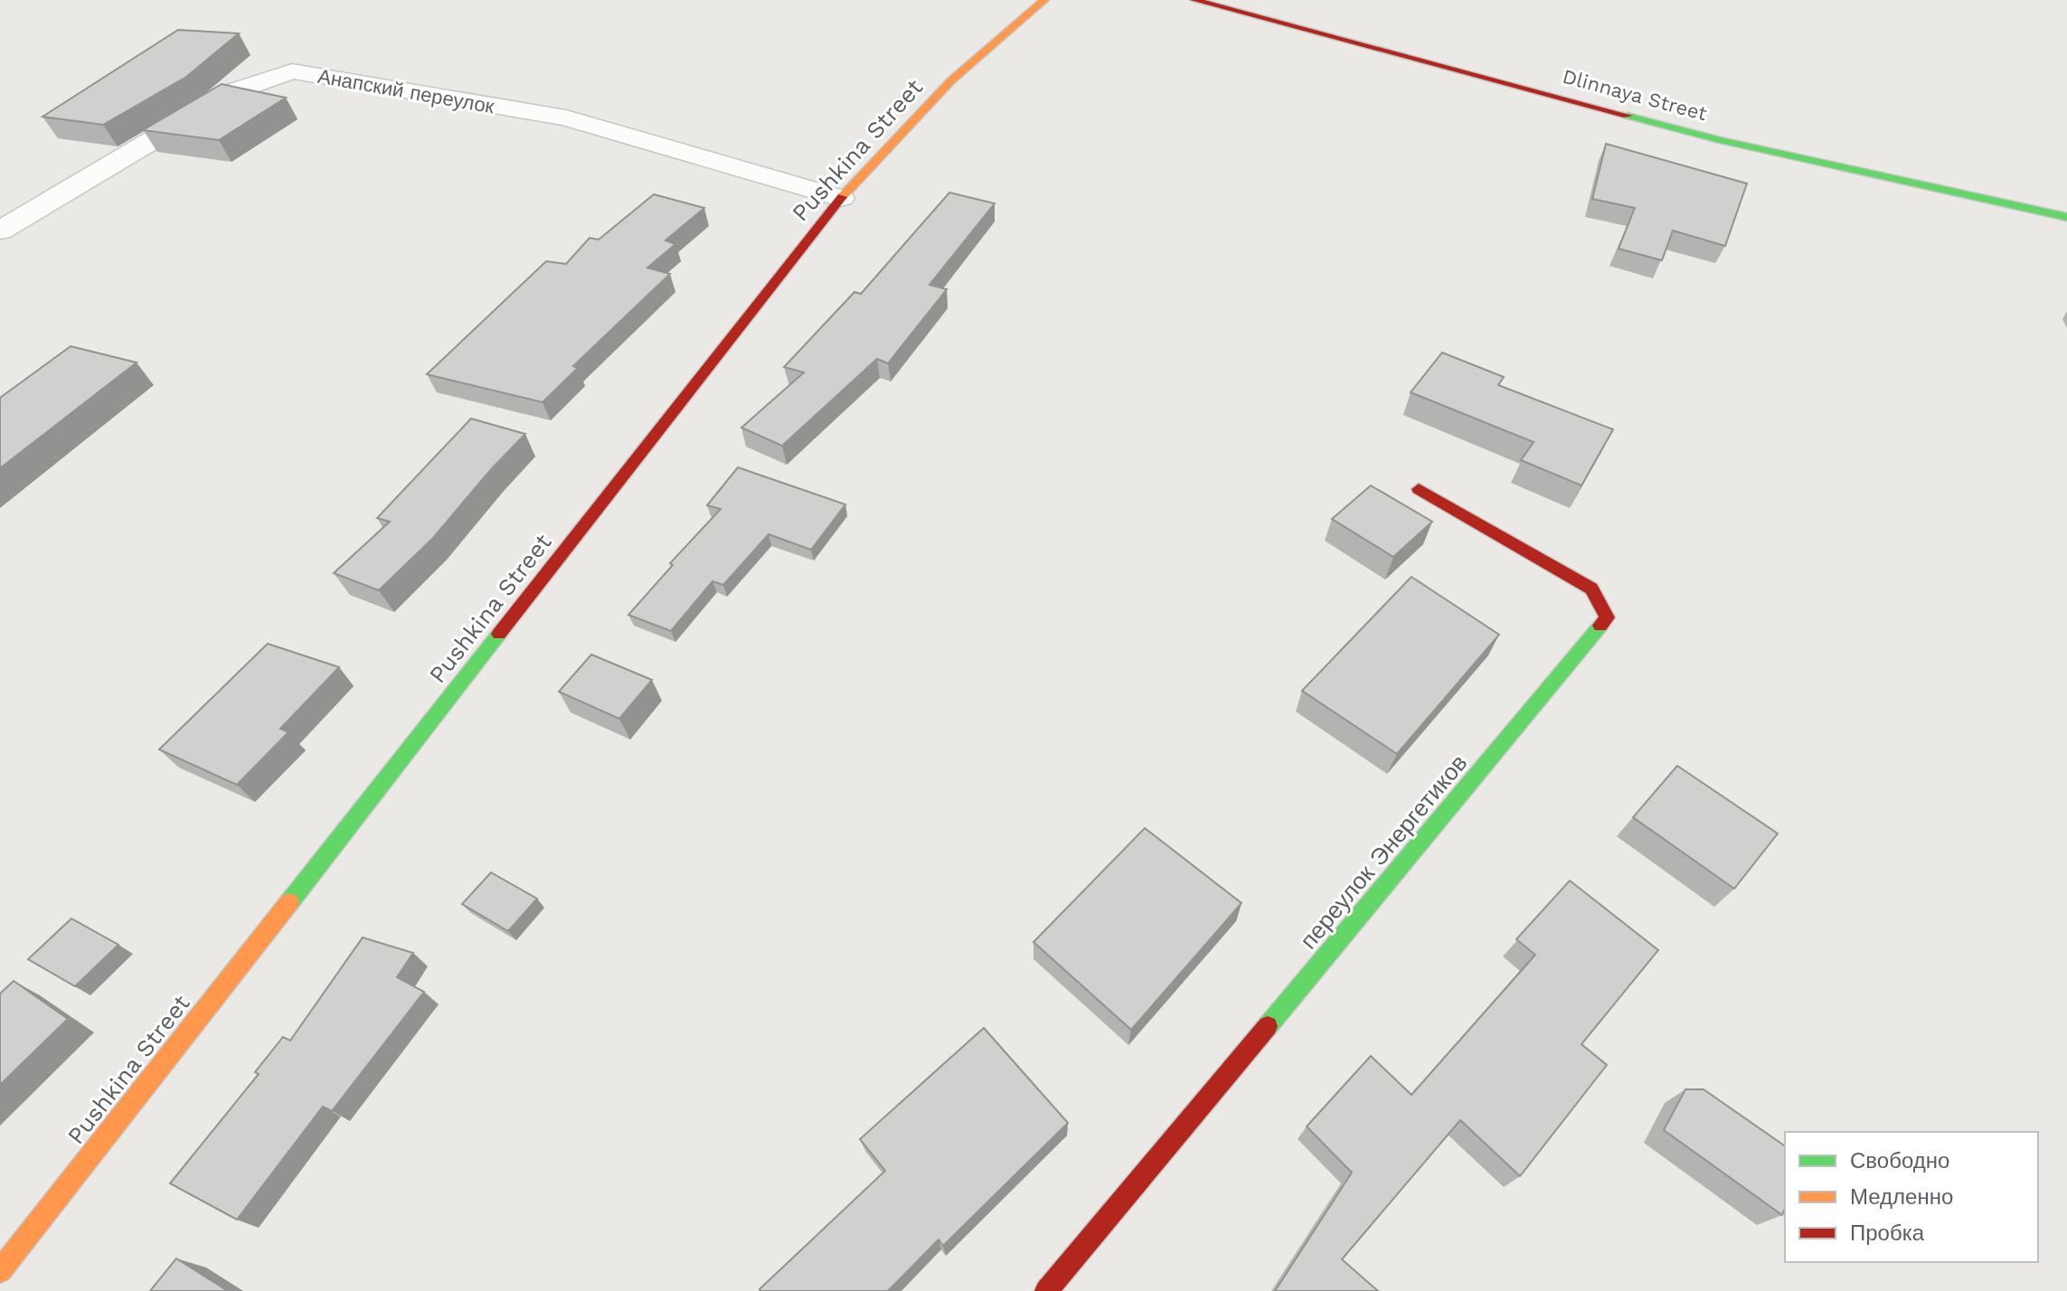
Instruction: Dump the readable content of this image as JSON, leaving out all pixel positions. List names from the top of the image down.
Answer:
{
  "streets": {
    "street": [
      "Анапский переулок",
      "Dlinnaya Street",
      "Pushkina Street",
      "переулок Энергетиков"
    ]
  },
  "crossings": [
    ["Анапский переулок", "Pushkina Street"]
  ],
  "legend": ["Свободно", "Медленно", "Пробка"]
}
